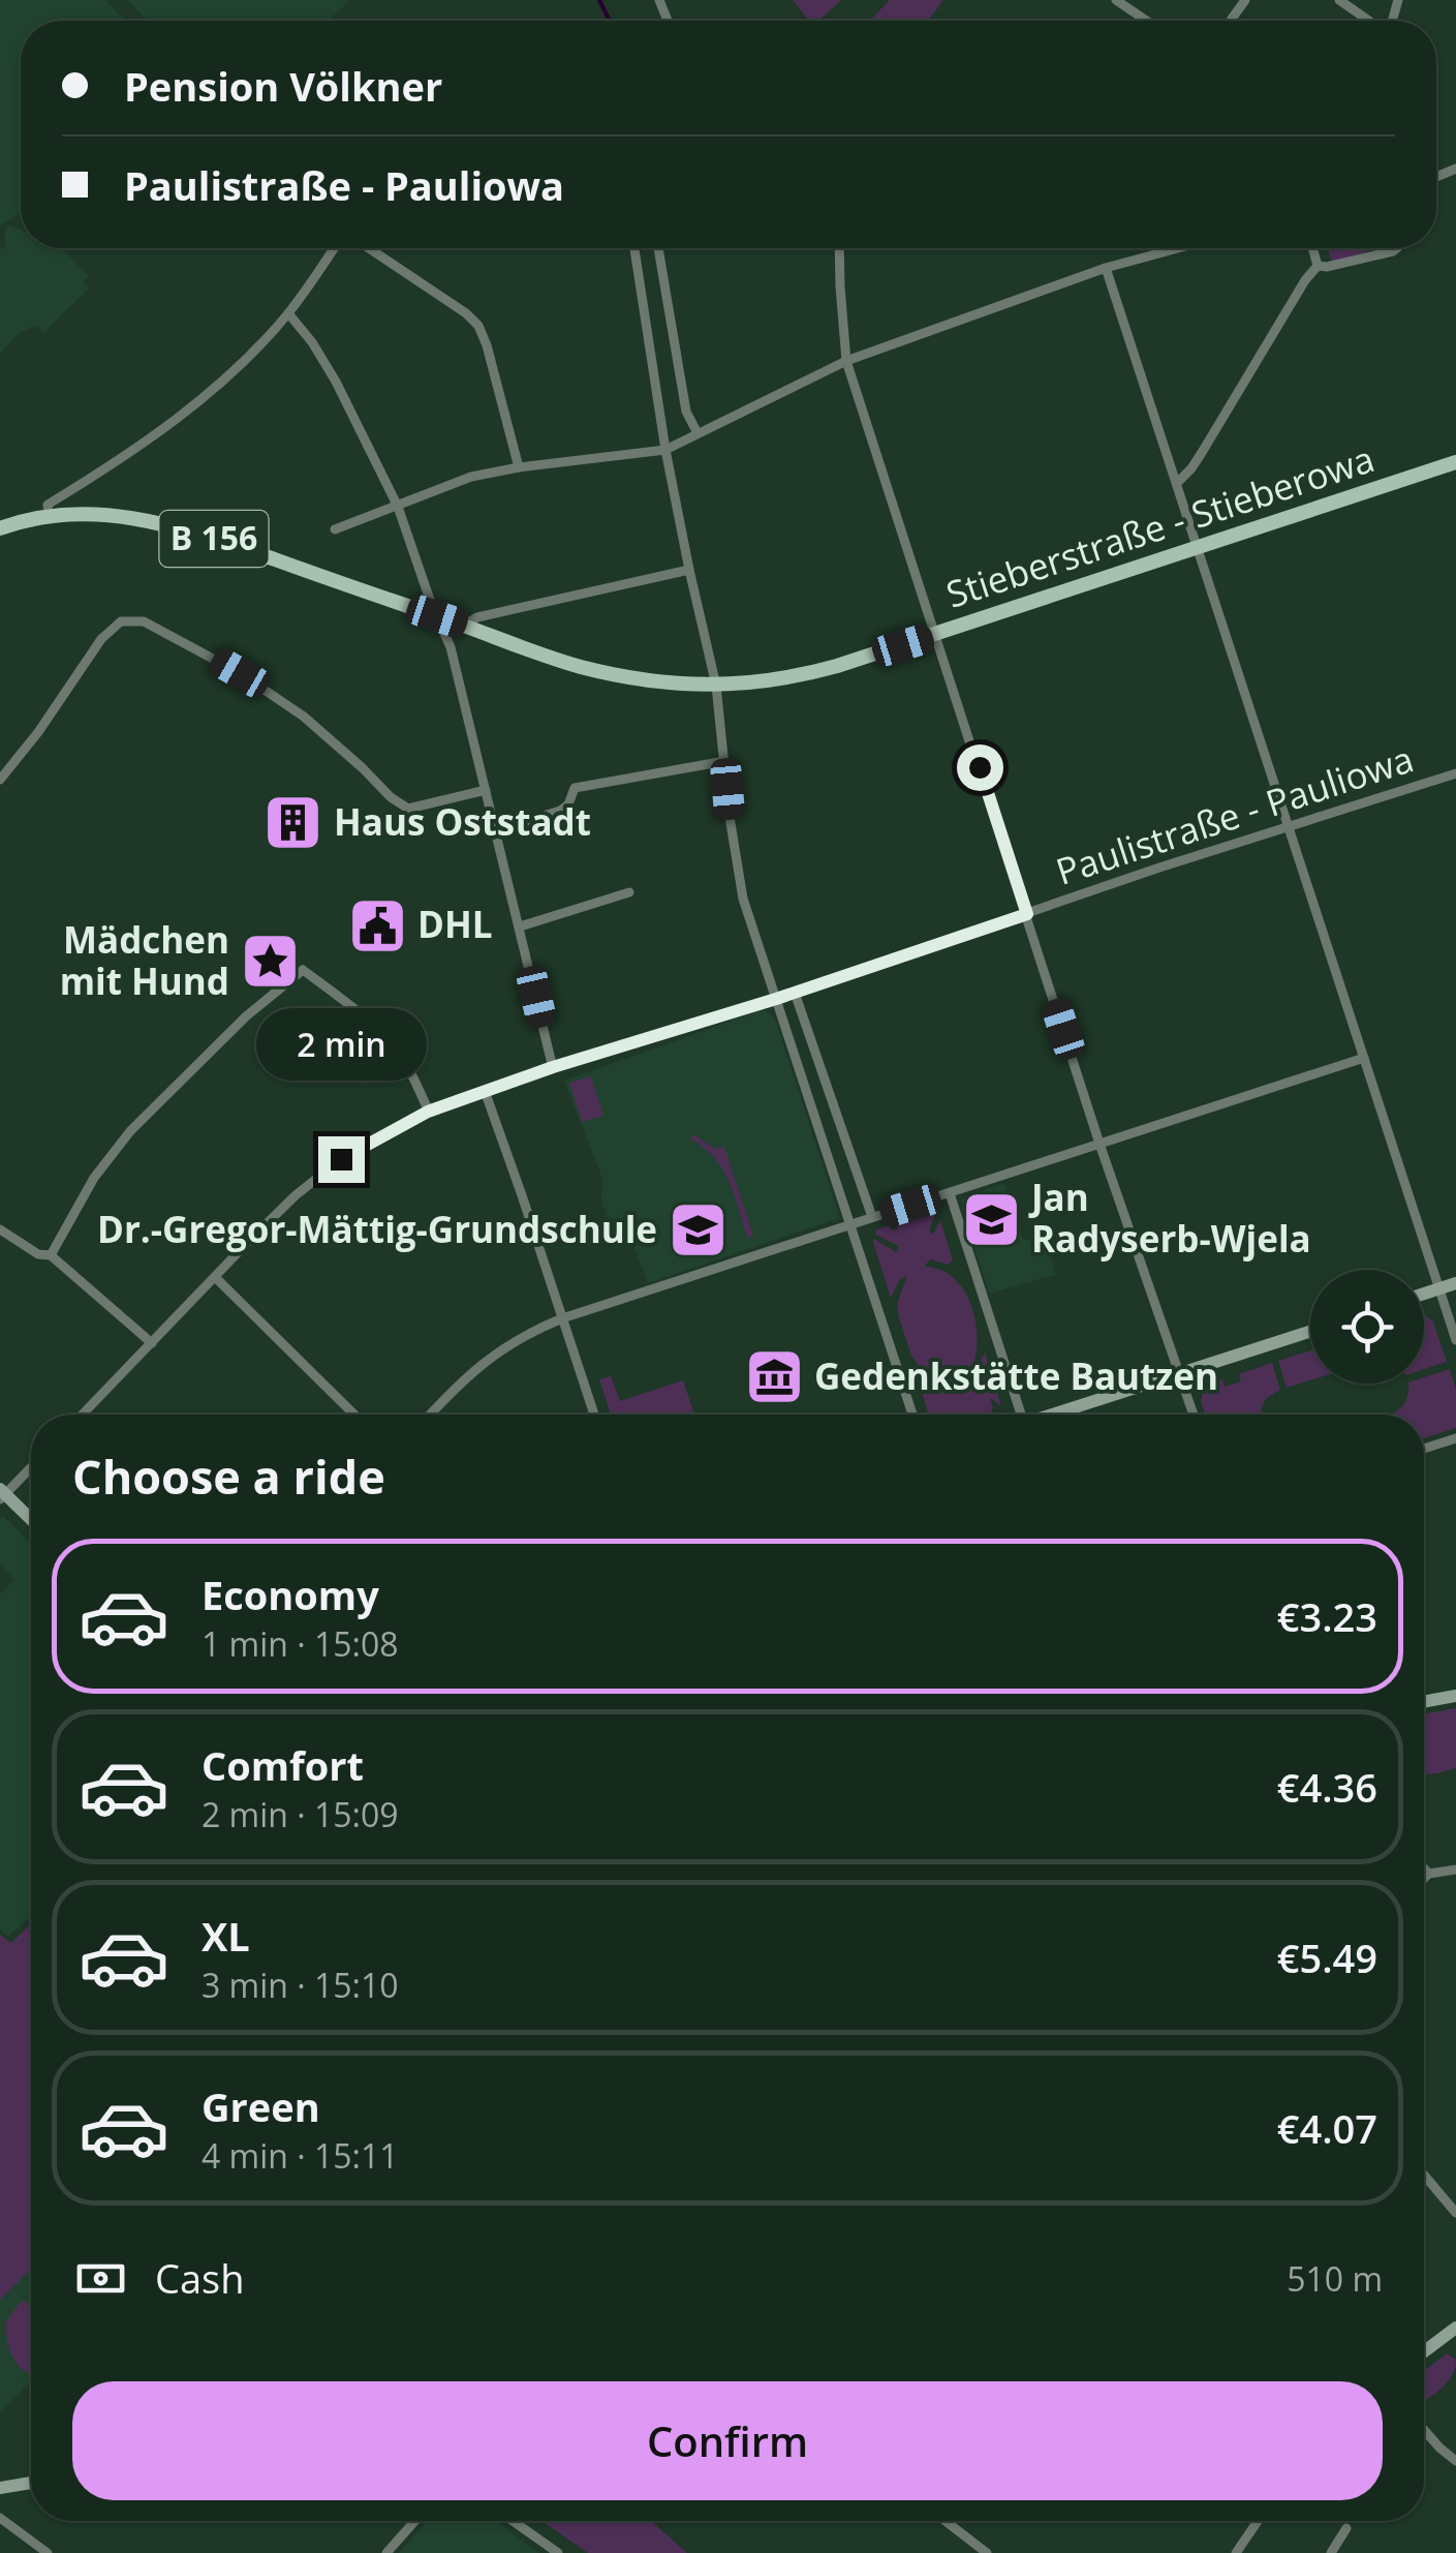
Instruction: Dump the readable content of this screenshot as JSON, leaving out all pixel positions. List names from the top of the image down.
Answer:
{
  "streets": {
    "main road": ["Stieberstraße - Stieberowa", "B 156"],
    "street": ["Paulistraße - Pauliowa"]
  },
  "crossings": [
    ["Stieberstraße - Stieberowa", "B 156"]
  ],
  "places": {
    "building": ["Haus Oststadt"],
    "public building": ["DHL"],
    "place": ["Mädchen mit Hund"],
    "school or university": ["Jan Radyserb-Wjela", "Dr.-Gregor-Mättig-Grundschule"],
    "museum": ["Gedenkstätte Bautzen"]
  },
  "page": {
    "banner": ["Pension Völkner", "Paulistraße - Pauliowa"],
    "bubble": "2 min",
    "heading": "Choose a ride",
    "list": [
      {
        "name": "Economy",
        "note": "1 min · 15:08",
        "value": "€3.23"
      },
      {
        "name": "Comfort",
        "note": "2 min · 15:09",
        "value": "€4.36"
      },
      {
        "name": "XL",
        "note": "3 min · 15:10",
        "value": "€5.49"
      },
      {
        "name": "Green",
        "note": "4 min · 15:11",
        "value": "€4.07"
      }
    ],
    "pay": ["Cash", "510 m"],
    "buttons": "Confirm"
  }
}
